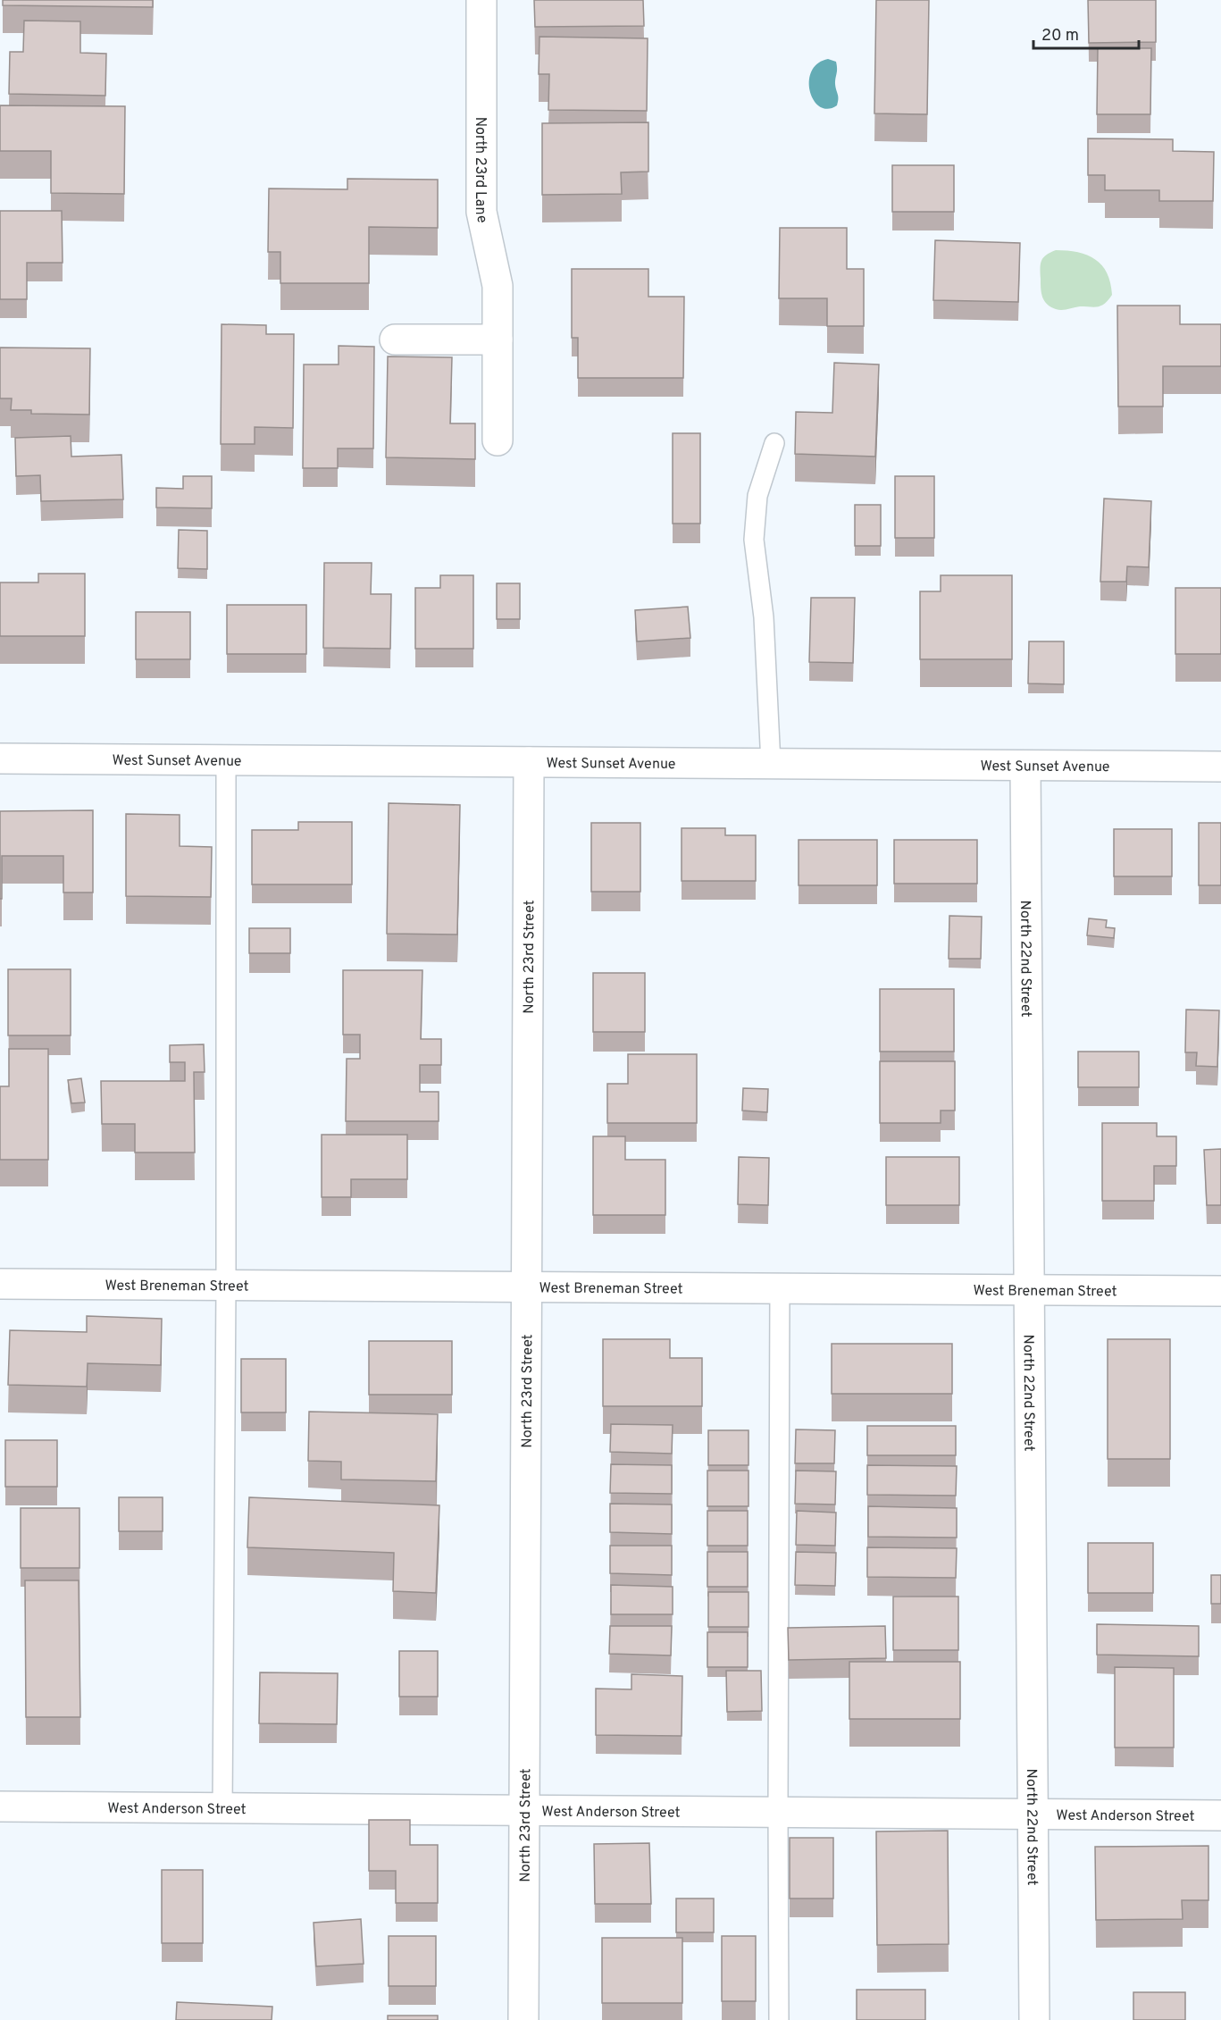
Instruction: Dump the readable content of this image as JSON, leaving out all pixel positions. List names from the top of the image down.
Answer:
{
  "streets": {
    "street": [
      "North 23rd Lane",
      "West Sunset Avenue",
      "North 23rd Street",
      "North 22nd Street",
      "West Breneman Street",
      "West Anderson Street"
    ]
  },
  "crossings": [
    ["West Sunset Avenue", "North 23rd Street"],
    ["West Sunset Avenue", "North 22nd Street"],
    ["North 23rd Street", "West Breneman Street"],
    ["North 23rd Street", "West Anderson Street"],
    ["North 22nd Street", "West Breneman Street"],
    ["North 22nd Street", "West Anderson Street"]
  ],
  "scale_bar": "20 m"
}
